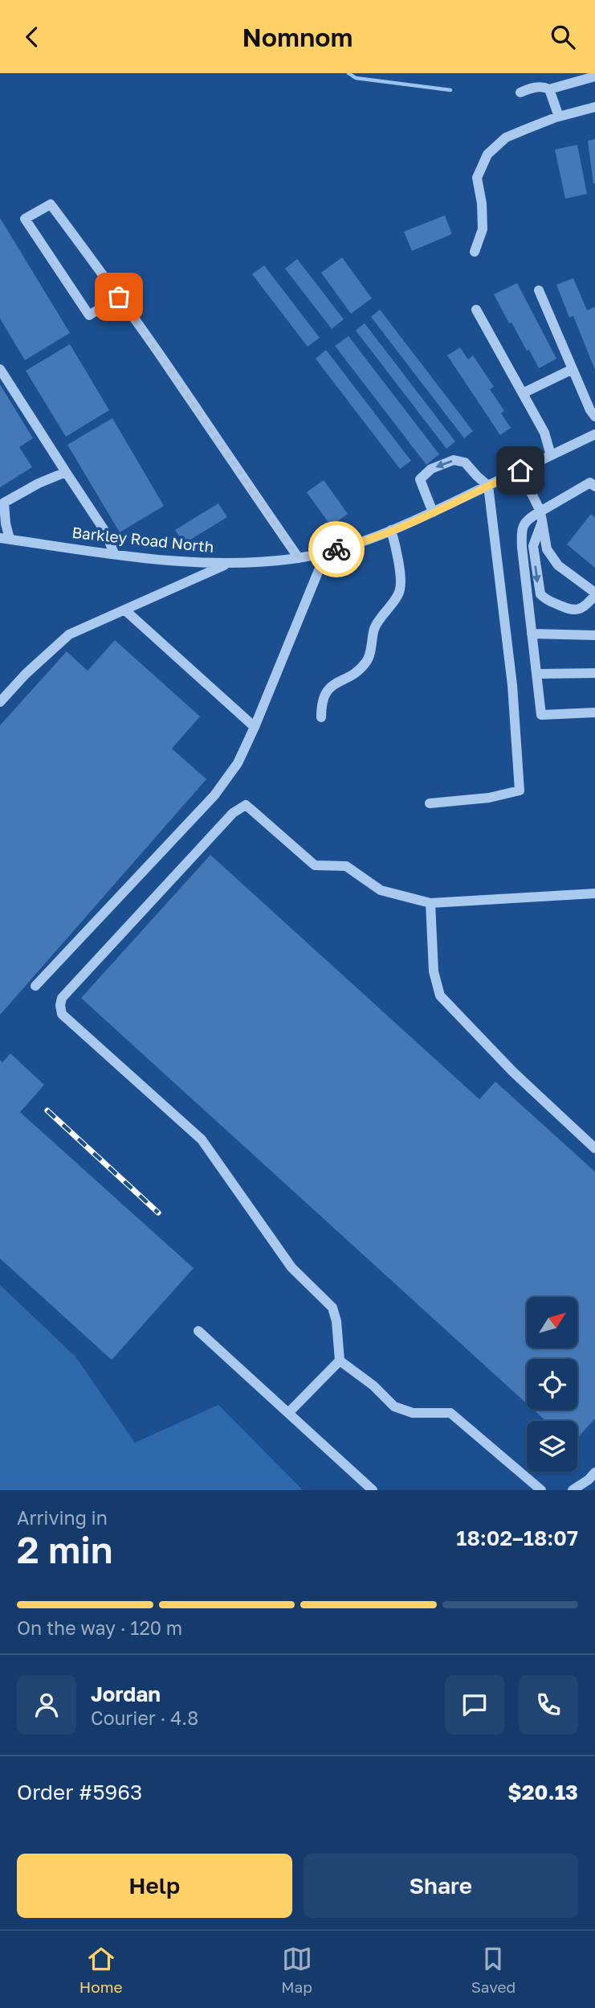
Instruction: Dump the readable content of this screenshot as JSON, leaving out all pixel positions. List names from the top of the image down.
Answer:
{
  "streets": {
    "street": ["Barkley Road North"]
  },
  "north": "top right",
  "page": {
    "header": "Nomnom",
    "heading": ["2 min", "Arriving in", "18:02–18:07"],
    "panel": [
      "Jordan",
      "Courier · 4.8",
      "Order #5963",
      "$20.13"
    ],
    "bar": "On the way · 120 m",
    "buttons": ["Help", "Share"],
    "tabs": ["Home", "Map", "Saved"]
  }
}
